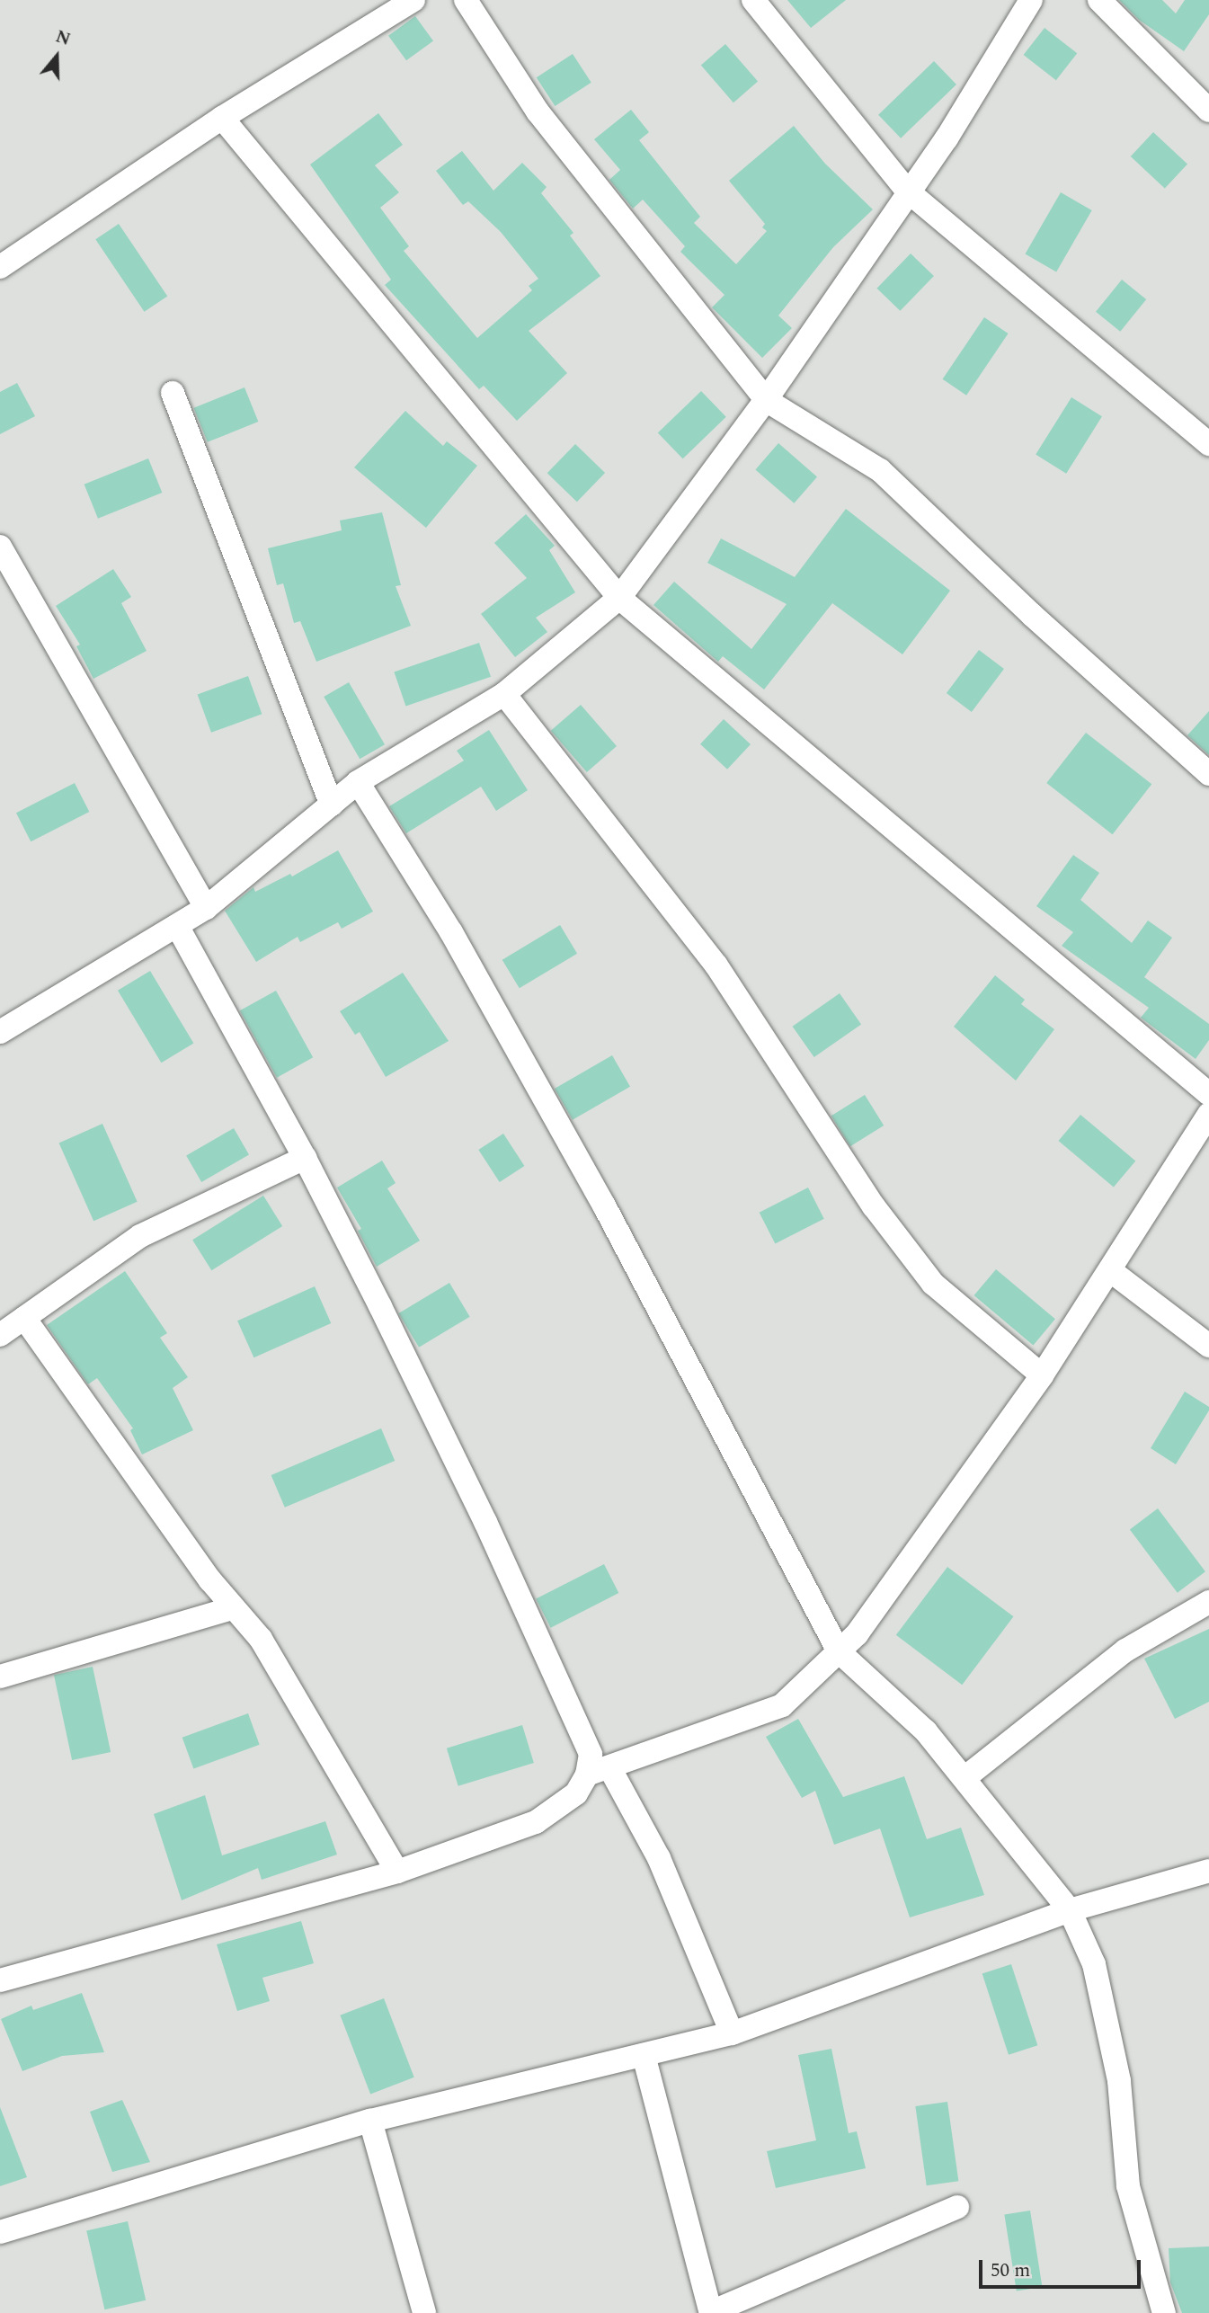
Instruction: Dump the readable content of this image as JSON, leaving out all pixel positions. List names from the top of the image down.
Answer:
{
  "scale_bar": "50 m",
  "north": "top"
}
